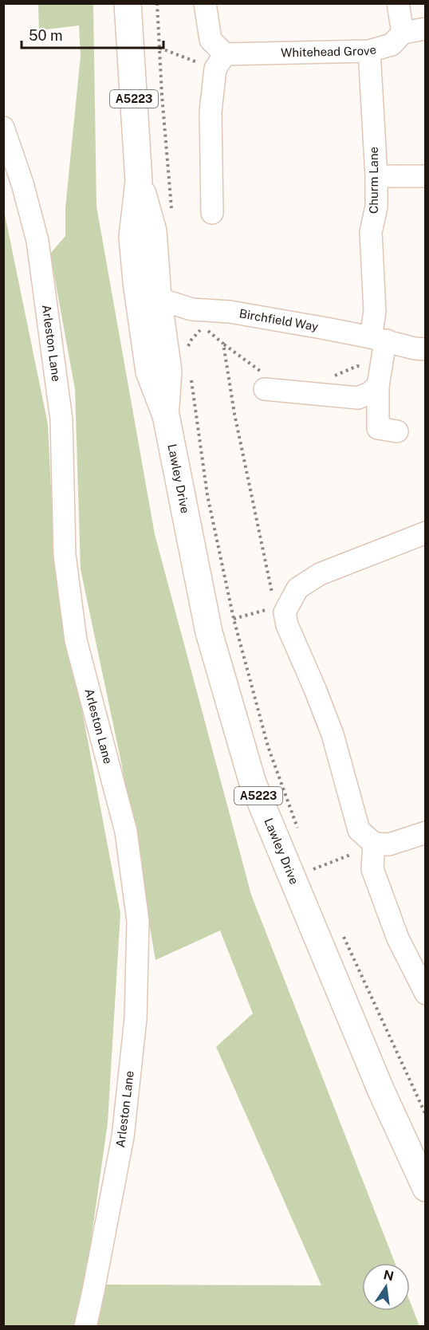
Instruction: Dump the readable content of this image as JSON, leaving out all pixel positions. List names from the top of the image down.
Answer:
{
  "streets": {
    "main road": ["A5223", "Lawley Drive"],
    "street": [
      "Whitehead Grove",
      "Churm Lane",
      "Birchfield Way",
      "Arleston Lane"
    ]
  },
  "crossings": [
    ["Whitehead Grove", "Churm Lane"],
    ["Churm Lane", "Birchfield Way"],
    ["Birchfield Way", "Lawley Drive"]
  ],
  "scale_bar": "50 m",
  "north": "top"
}
